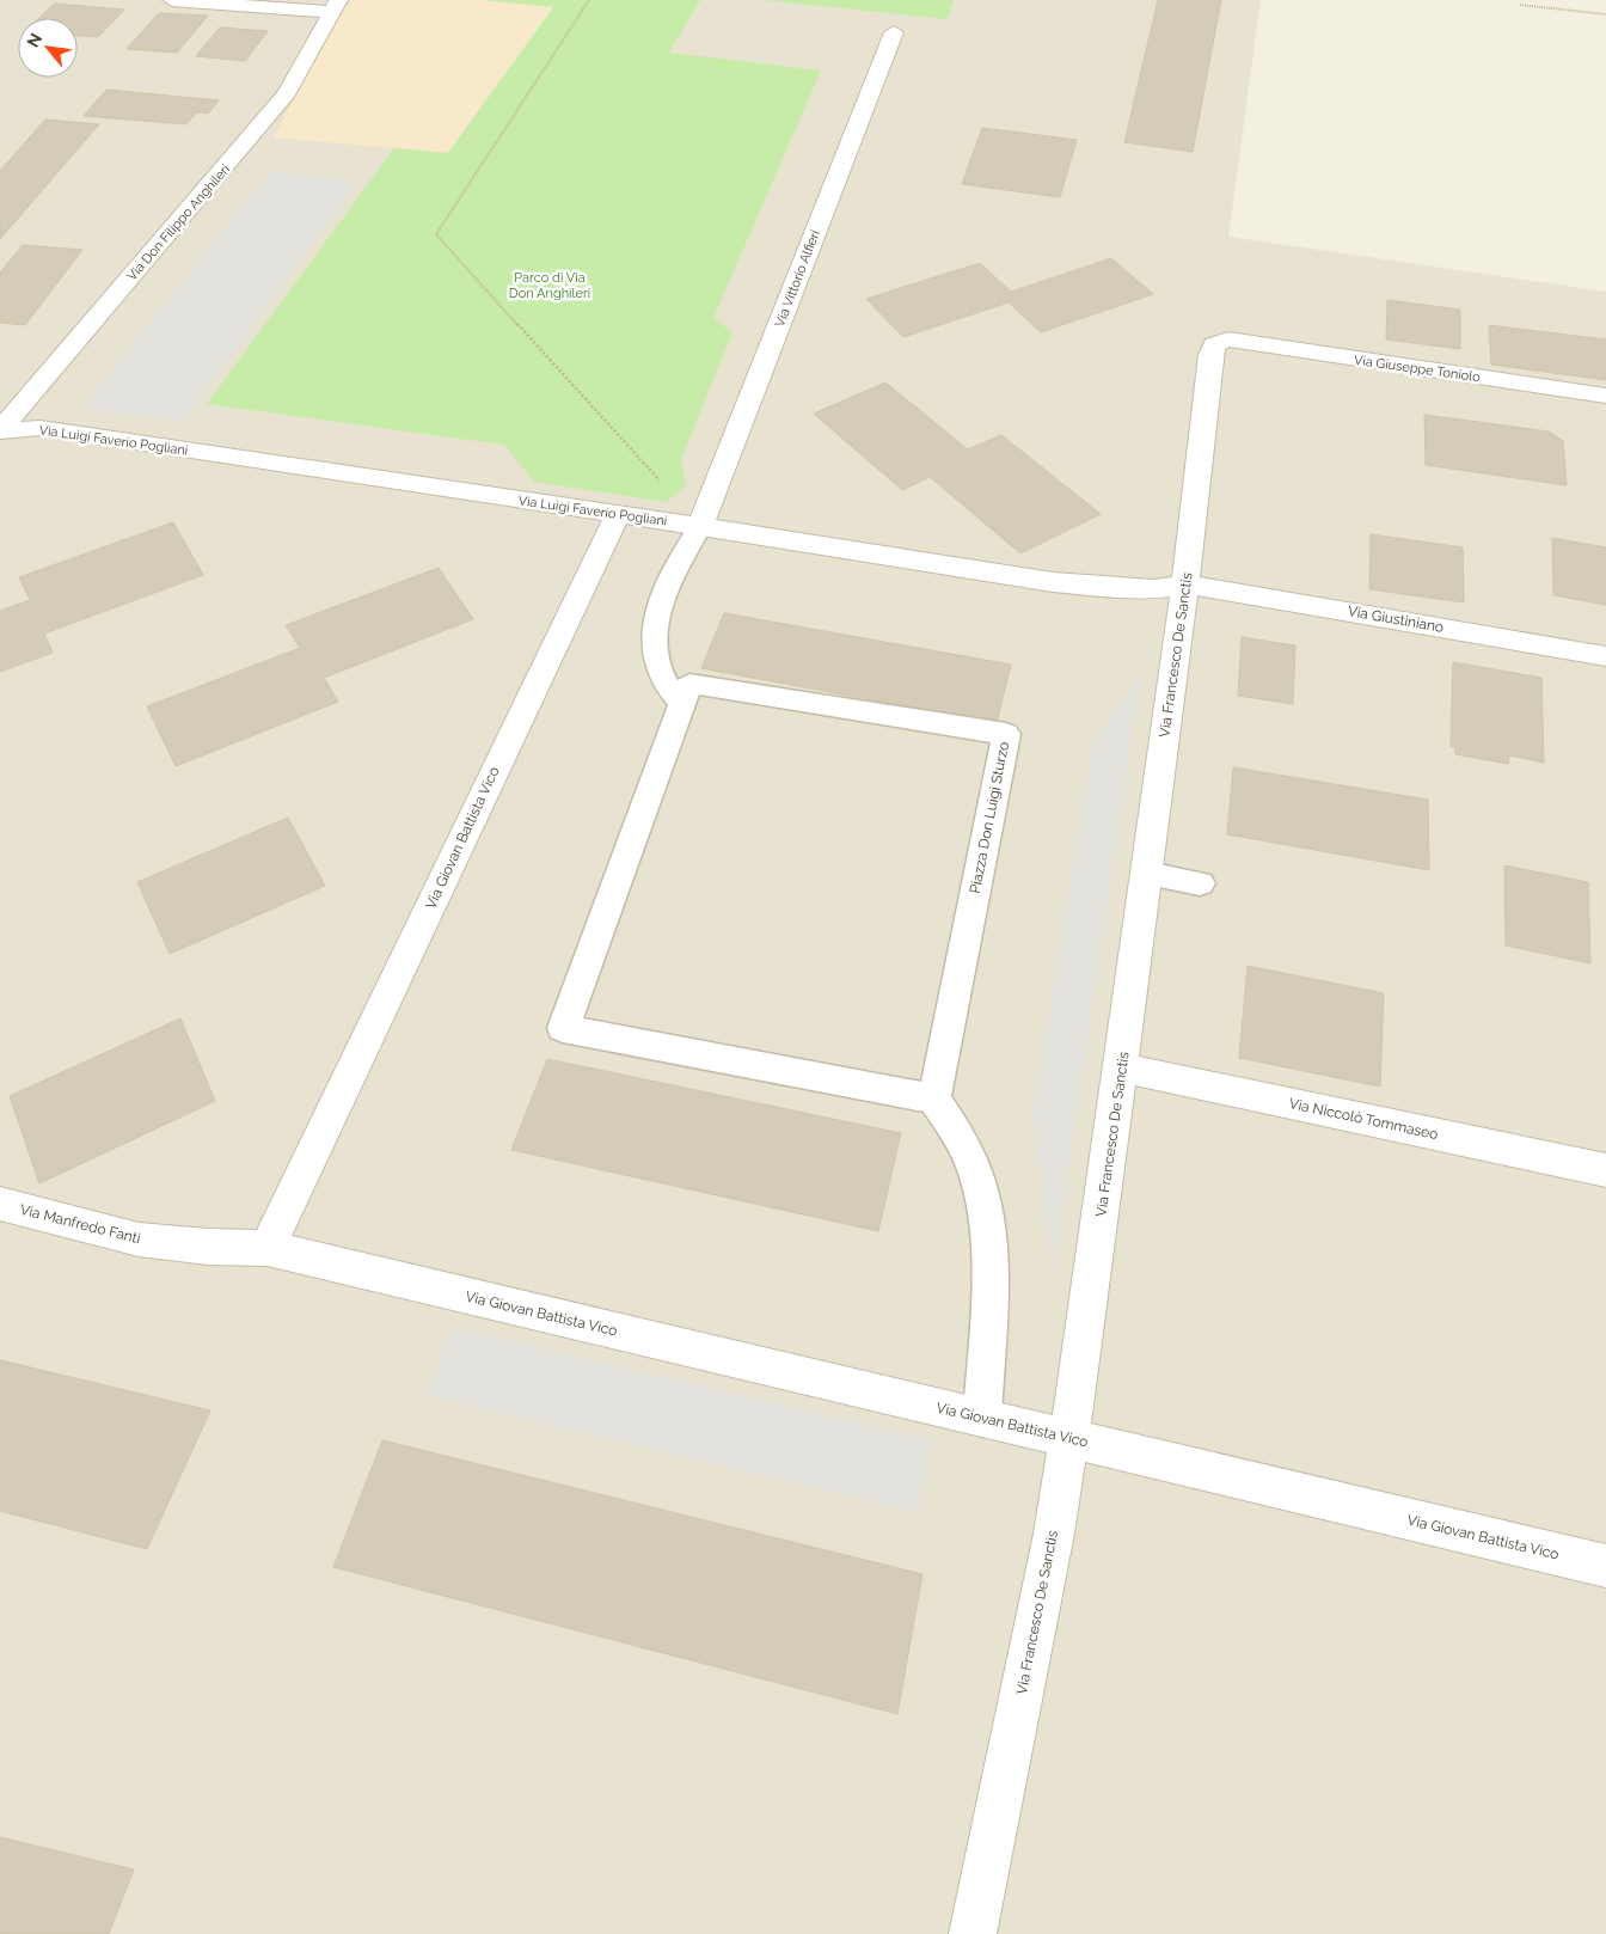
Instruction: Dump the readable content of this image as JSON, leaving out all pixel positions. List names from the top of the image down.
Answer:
{
  "streets": {
    "street": [
      "Via Don Filippo Anghileri",
      "Via Vittorio Alfieri",
      "Via Giuseppe Toniolo",
      "Via Luigi Faverio Pogliani",
      "Via Giustiniano",
      "Via Francesco De Sanctis",
      "Via Giovan Battista Vico",
      "Via Niccolò Tommaseo",
      "Via Manfredo Fanti"
    ],
    "lane": ["Piazza Don Luigi Sturzo"]
  },
  "crossings": [
    ["Via Don Filippo Anghileri", "Via Luigi Faverio Pogliani"],
    ["Via Vittorio Alfieri", "Via Luigi Faverio Pogliani"],
    ["Via Giuseppe Toniolo", "Via Francesco De Sanctis"],
    ["Via Luigi Faverio Pogliani", "Via Giustiniano"],
    ["Via Luigi Faverio Pogliani", "Via Francesco De Sanctis"],
    ["Via Luigi Faverio Pogliani", "Via Giovan Battista Vico"],
    ["Via Giustiniano", "Via Francesco De Sanctis"],
    ["Via Francesco De Sanctis", "Via Giovan Battista Vico"],
    ["Via Francesco De Sanctis", "Via Niccolò Tommaseo"],
    ["Via Giovan Battista Vico", "Via Manfredo Fanti"]
  ],
  "parks": ["Parco di Via Don Anghileri"],
  "north": "top left"
}
